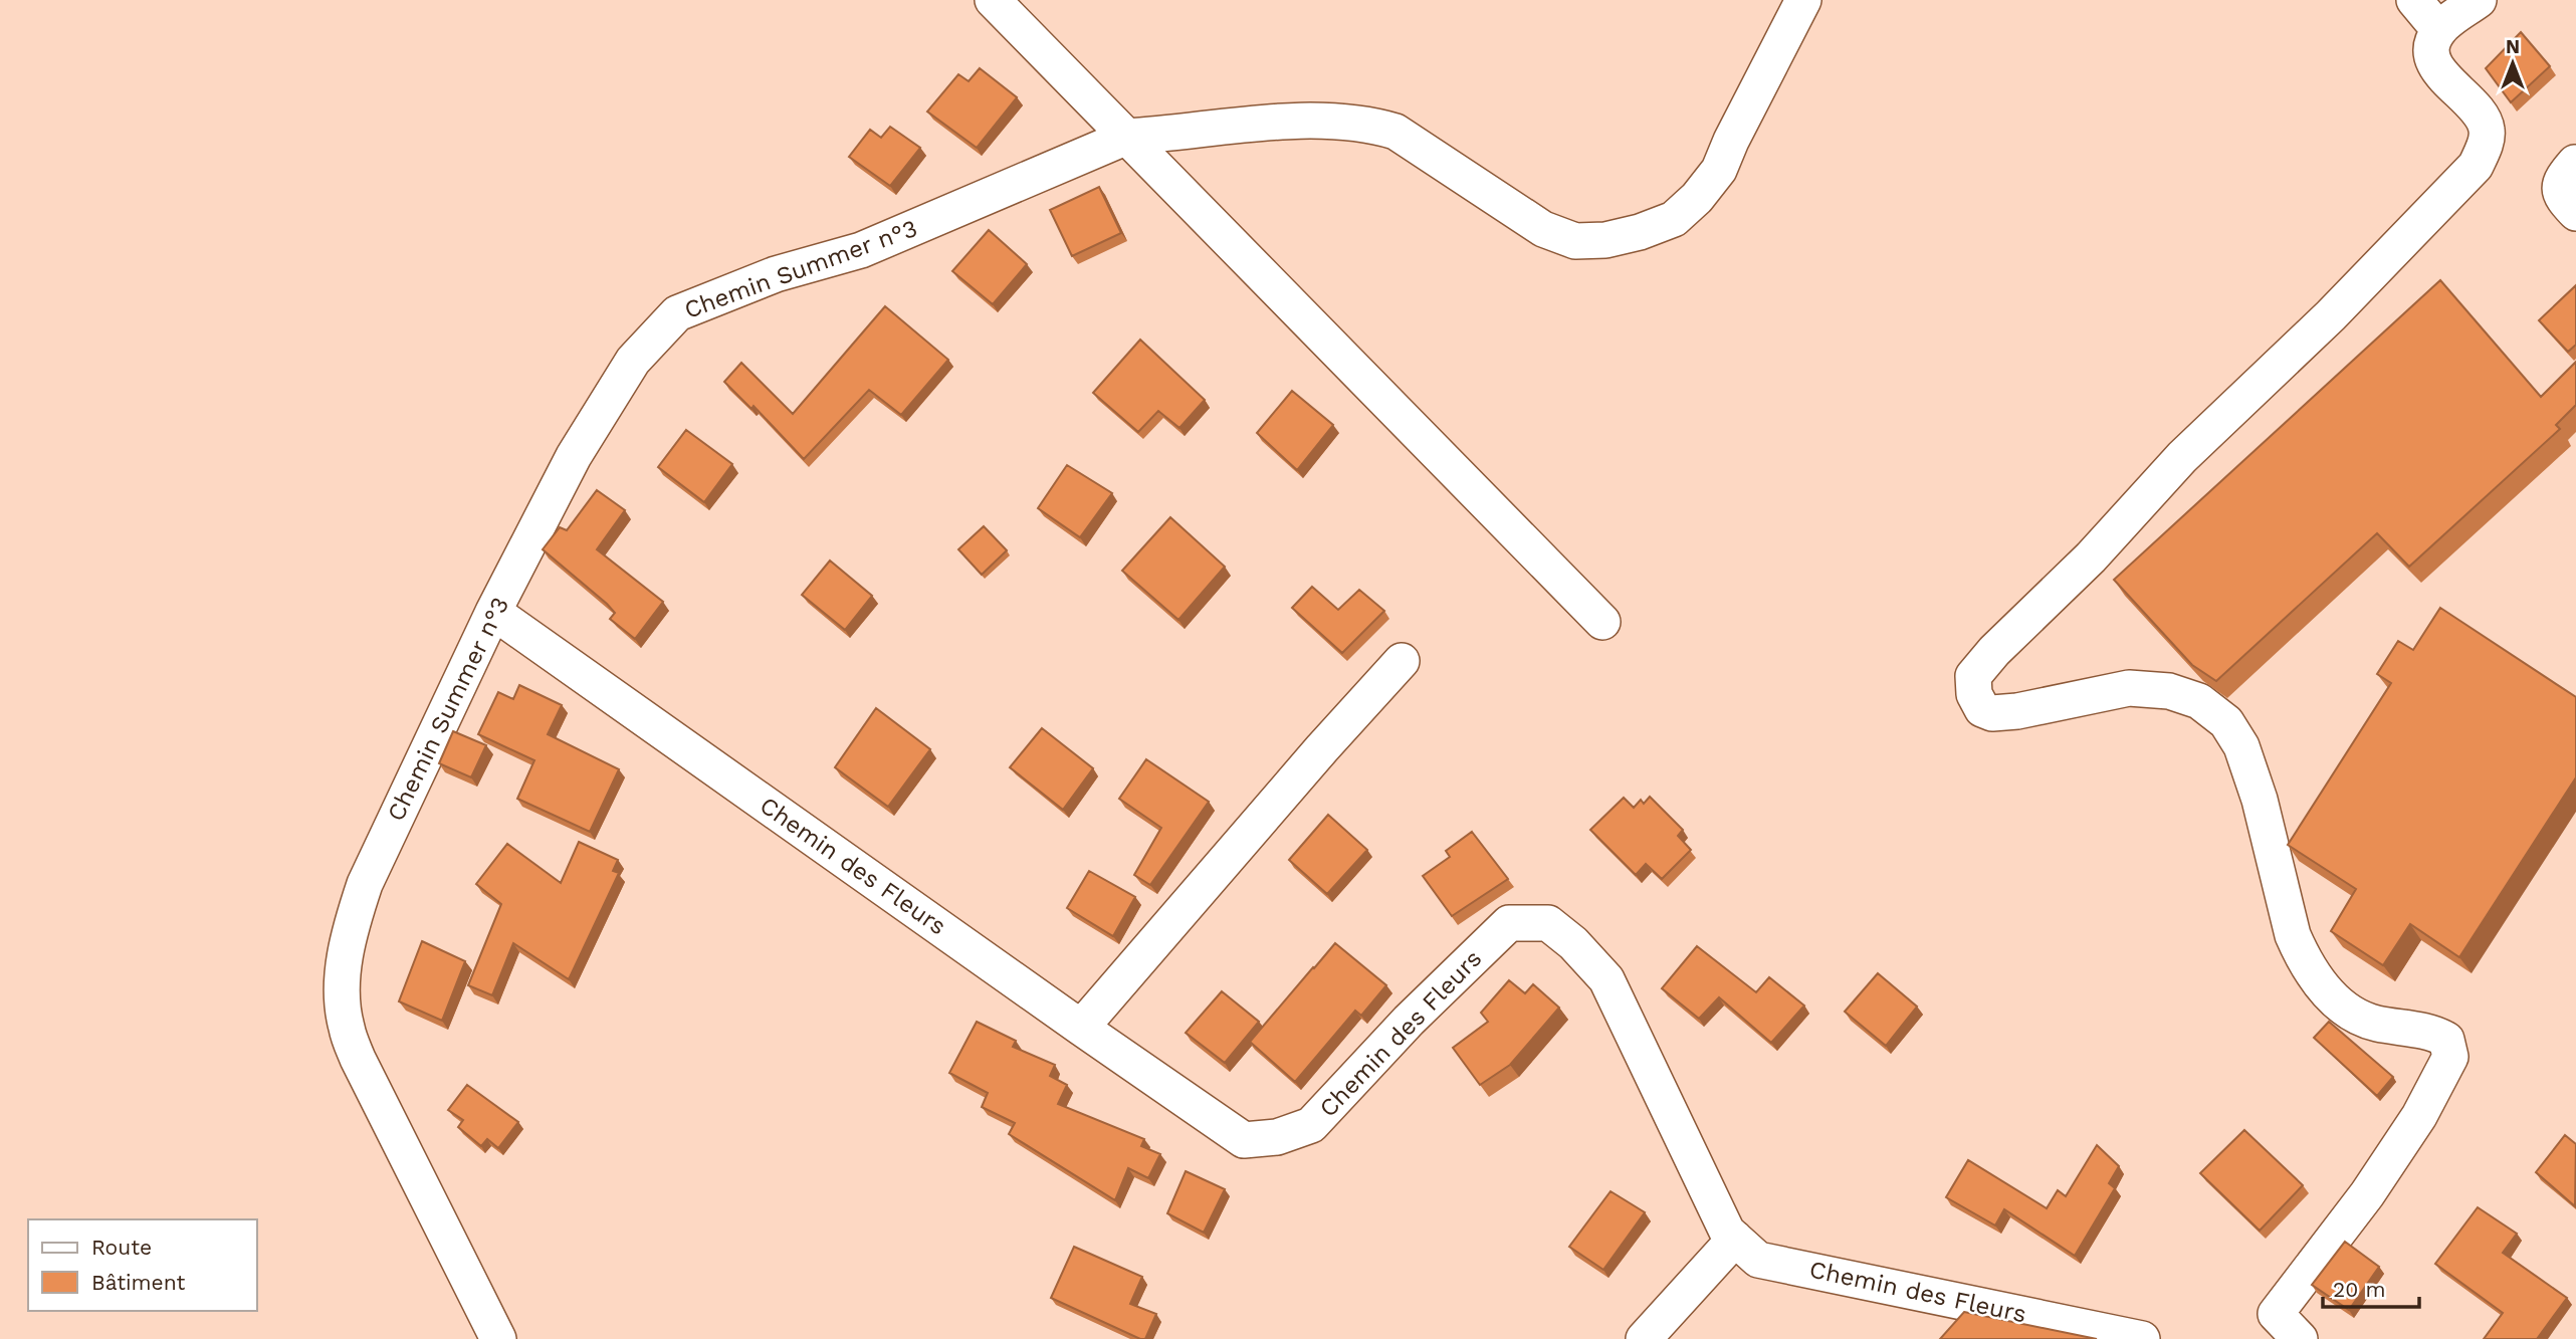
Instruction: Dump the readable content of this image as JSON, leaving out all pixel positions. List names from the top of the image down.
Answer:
{
  "streets": {
    "street": ["Chemin Summer n°3", "Chemin des Fleurs"]
  },
  "crossings": [
    ["Chemin Summer n°3", "Chemin des Fleurs"]
  ],
  "legend": ["Route", "Bâtiment"],
  "scale_bar": "20 m",
  "north": "top"
}
